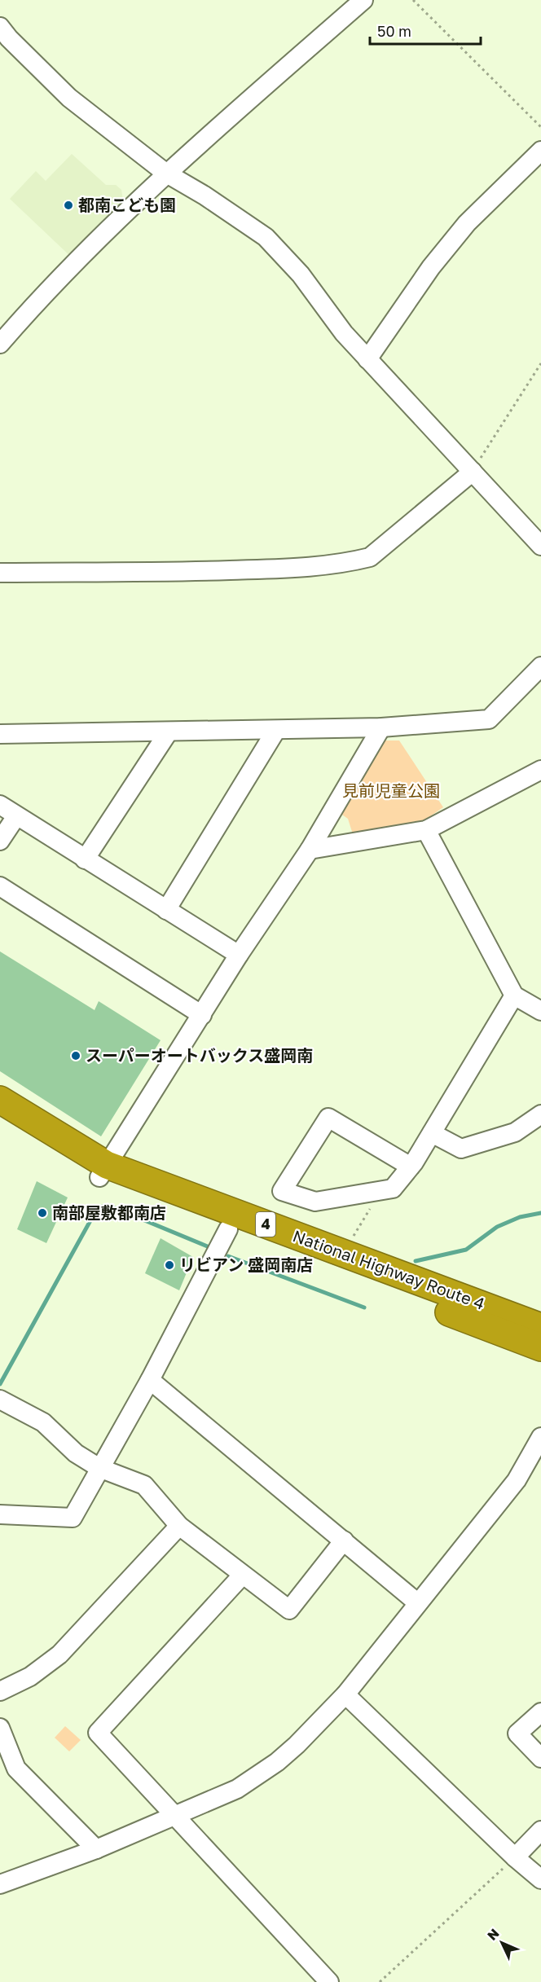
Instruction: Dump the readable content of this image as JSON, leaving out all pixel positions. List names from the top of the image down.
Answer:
{
  "streets": {
    "highway": ["4", "National Highway Route 4"]
  },
  "parks": ["見前児童公園"],
  "places": [
    "都南こども園",
    "スーパーオートバックス盛岡南",
    "南部屋敷都南店",
    "リビアン 盛岡南店"
  ],
  "scale_bar": "50 m",
  "north": "top left"
}
